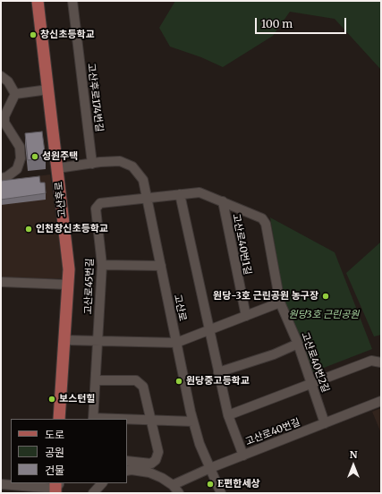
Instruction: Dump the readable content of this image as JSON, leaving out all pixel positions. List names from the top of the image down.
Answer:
{
  "streets": {
    "main road": ["고산후로"],
    "street": [
      "고산후로174번길",
      "고산로40번1길",
      "고산로45번길",
      "고산로",
      "고산로40번2길",
      "고산로40번길"
    ]
  },
  "crossings": [
    ["고산후로174번길", "고산로"],
    ["고산로40번1길", "고산로40번2길"],
    ["고산로45번길", "고산로"],
    ["고산로45번길", "고산로40번2길"],
    ["고산로", "고산로40번2길"],
    ["고산로", "고산로40번길"],
    ["고산로40번2길", "고산로40번길"]
  ],
  "parks": ["원당3호 근린공원"],
  "places": [
    "창신초등학교",
    "성원주택",
    "인천창신초등학교",
    "원당-3호 근린공원 농구장",
    "원당중고등학교",
    "보스턴힐",
    "E편한세상"
  ],
  "legend": ["도로", "공원", "건물"],
  "scale_bar": "100 m",
  "north": "top"
}
